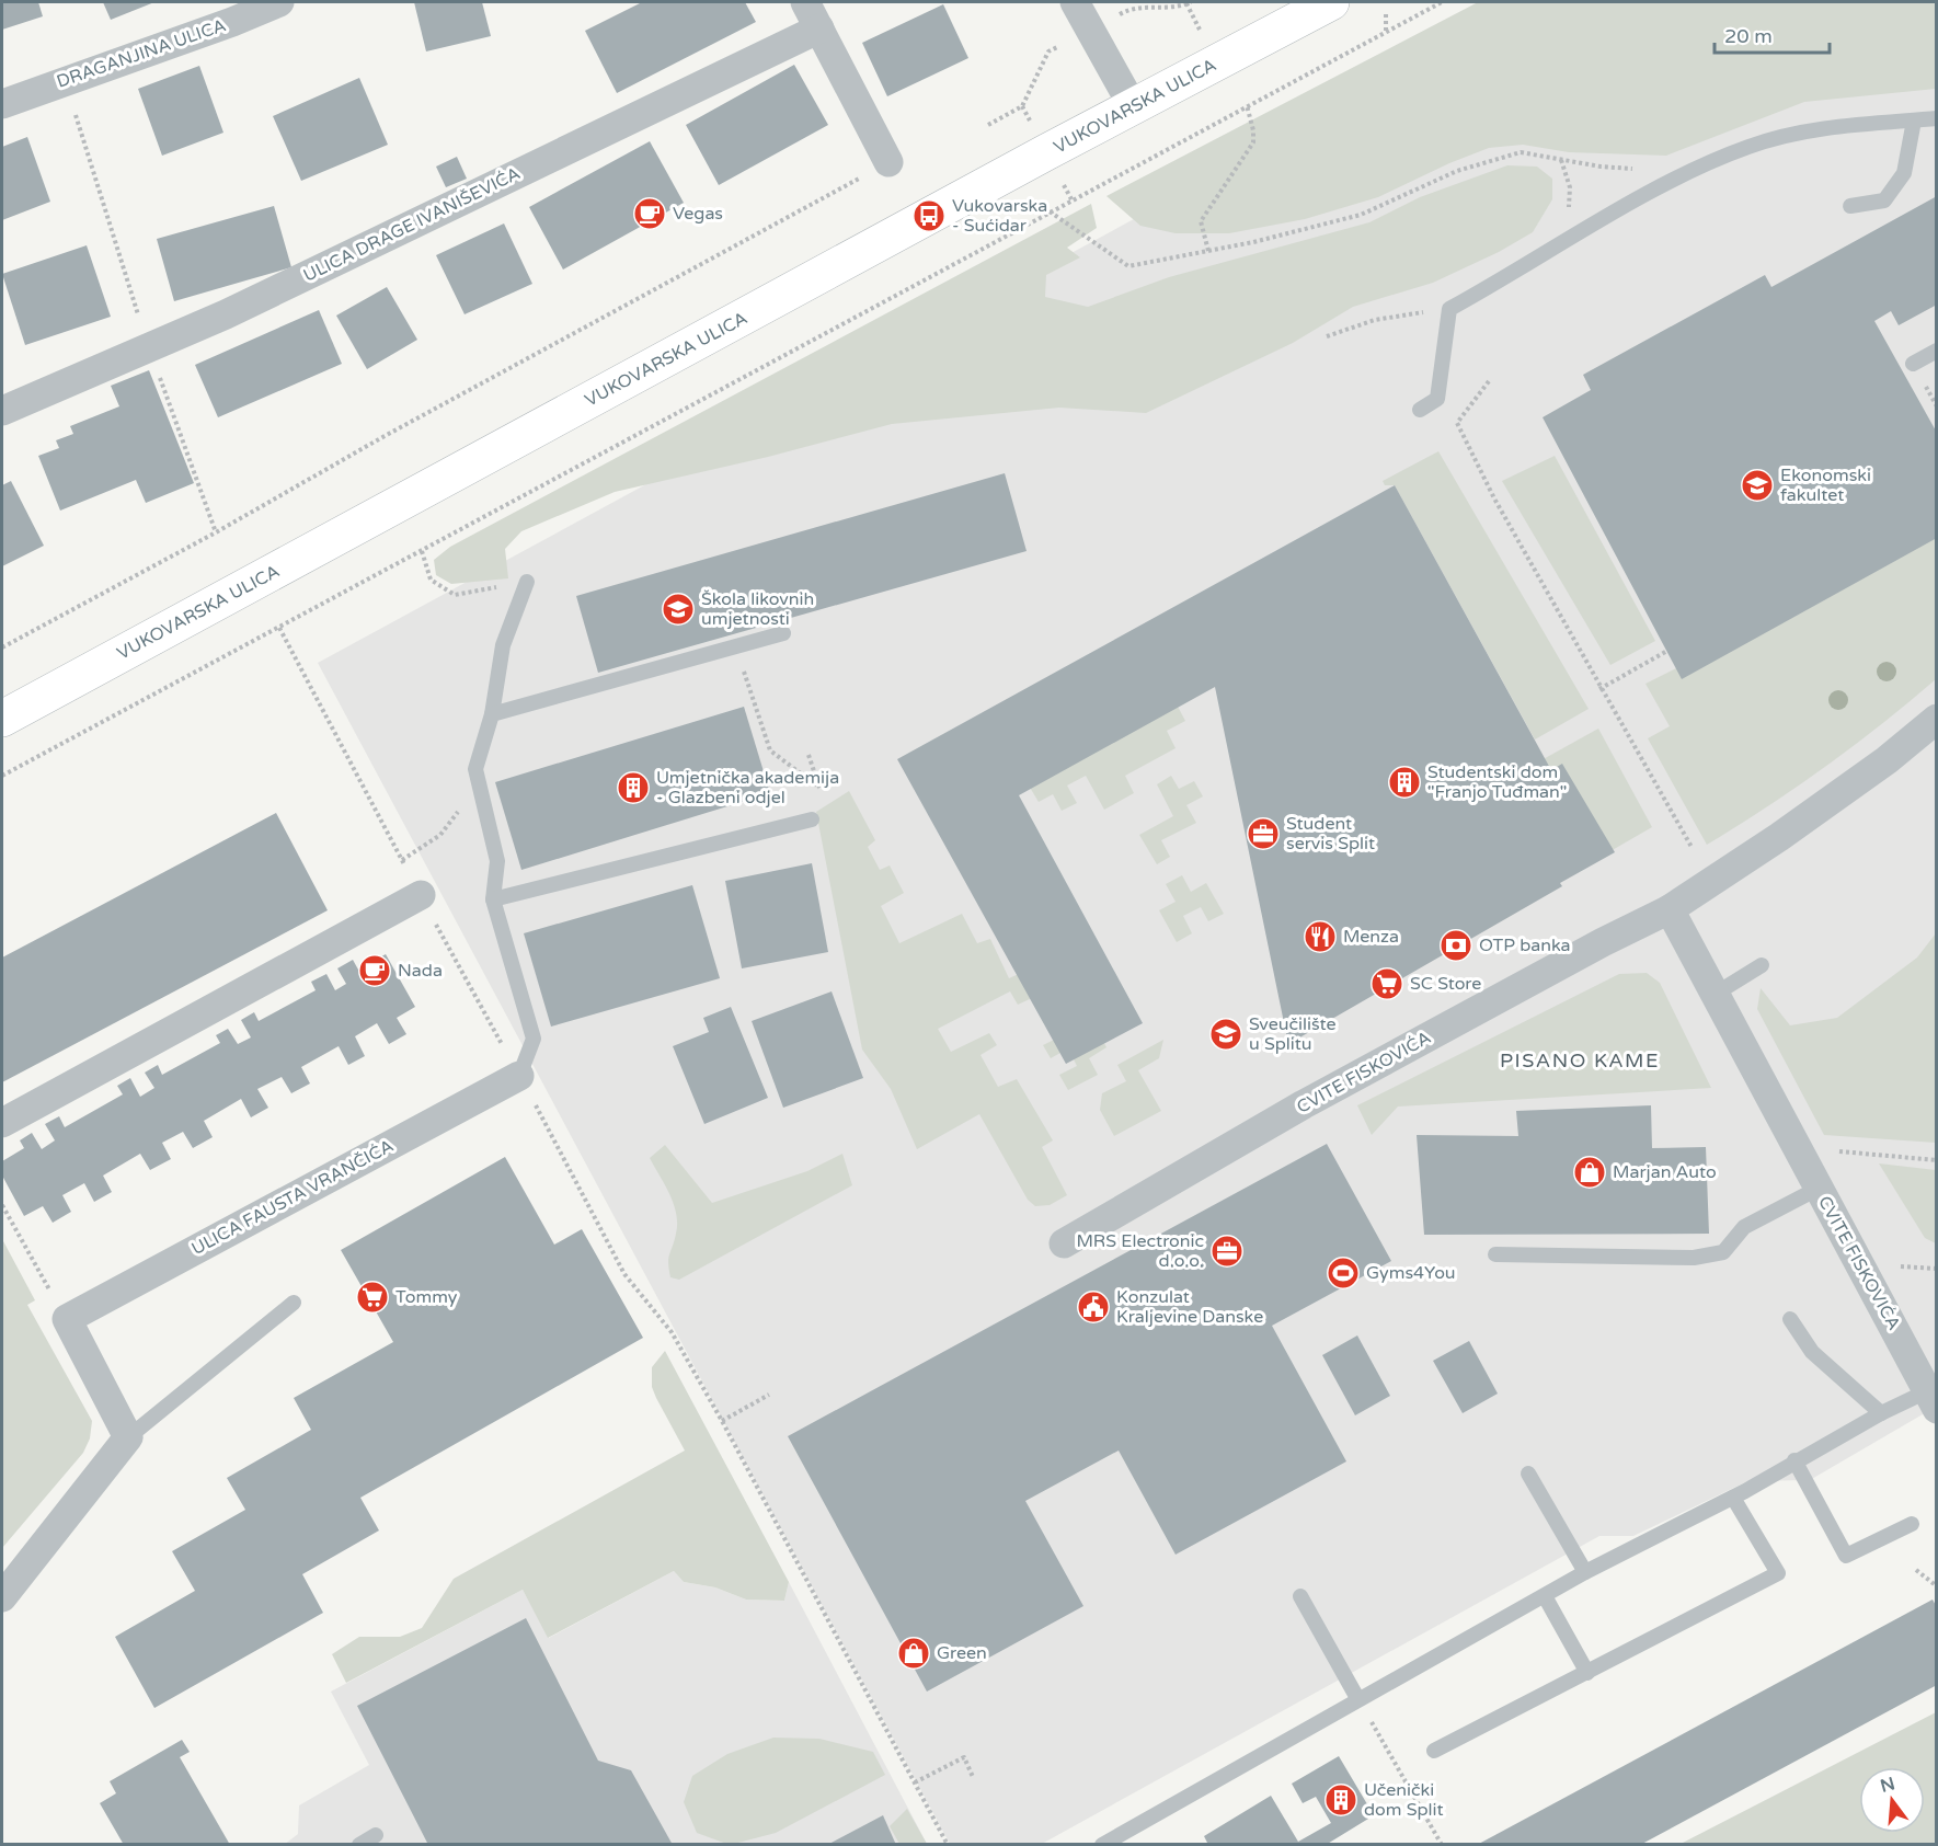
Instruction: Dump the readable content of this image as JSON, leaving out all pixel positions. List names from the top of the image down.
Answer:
{
  "streets": {
    "street": [
      "DRAGANJINA ULICA",
      "VUKOVARSKA ULICA",
      "ULICA DRAGE IVANIŠEVIĆA",
      "CVITE FISKOVIĆA",
      "ULICA FAUSTA VRANČIĆA"
    ]
  },
  "districts": ["PISANO KAME"],
  "places": {
    "cafe": ["Vegas", "Nada"],
    "bus stop": ["Vukovarska - Sućidar"],
    "school or university": ["Ekonomski fakultet", "Škola likovnih umjetnosti", "Sveučilište u Splitu"],
    "building": ["Studentski dom \"Franjo Tuđman\"", "Umjetnička akademija - Glazbeni odjel", "Učenički dom Split"],
    "office": ["Student servis Split", "MRS Electronic d.o.o."],
    "restaurant": ["Menza"],
    "bank": ["OTP banka"],
    "supermarket": ["SC Store", "Tommy"],
    "shop": ["Marjan Auto", "Green"],
    "sports": ["Gyms4You"],
    "public building": ["Konzulat Kraljevine Danske"]
  },
  "scale_bar": "20 m",
  "north": "top"
}
